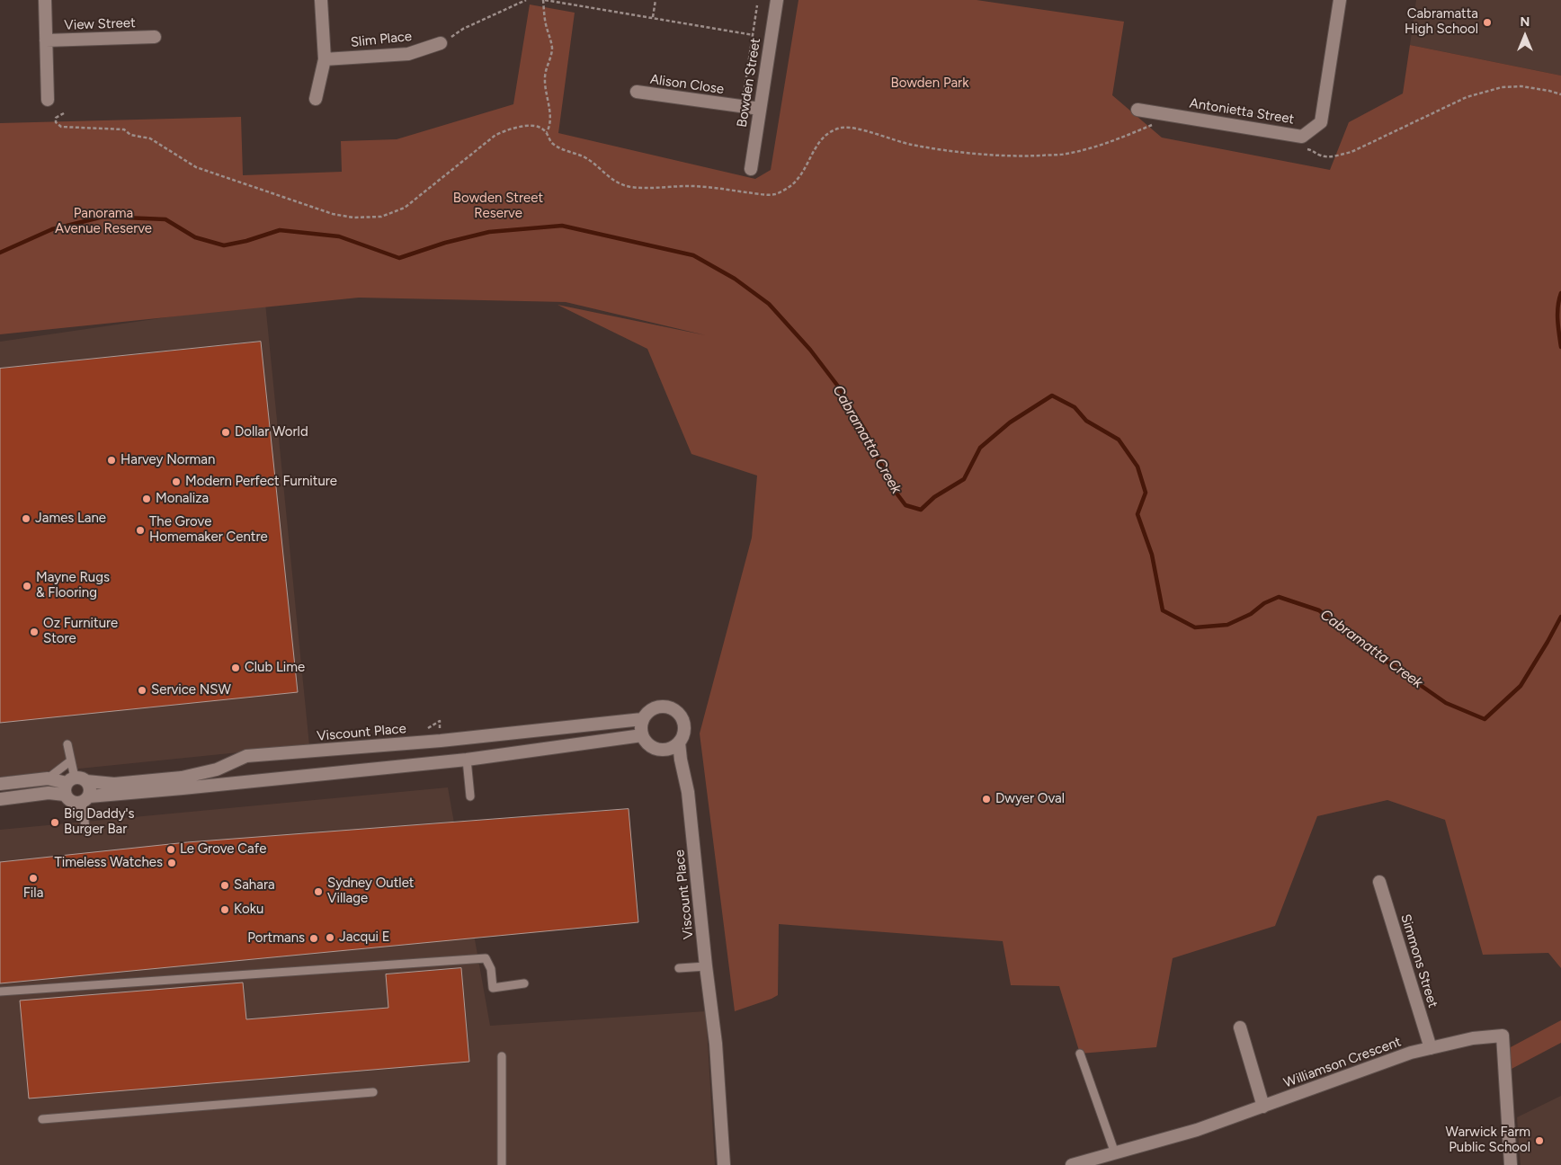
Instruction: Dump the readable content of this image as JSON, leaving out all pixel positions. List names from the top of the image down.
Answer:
{
  "streets": {
    "street": [
      "View Street",
      "Slim Place",
      "Bowden Street",
      "Alison Close",
      "Antonietta Street",
      "Viscount Place",
      "Simmons Street",
      "Williamson Crescent"
    ]
  },
  "crossings": [
    ["Bowden Street", "Alison Close"],
    ["Simmons Street", "Williamson Crescent"]
  ],
  "water": ["Cabramatta Creek"],
  "parks": ["Bowden Park", "Bowden Street Reserve", "Panorama Avenue Reserve"],
  "places": [
    "Cabramatta High School",
    "Dollar World",
    "Harvey Norman",
    "Modern Perfect Furniture",
    "Monaliza",
    "James Lane",
    "The Grove Homemaker Centre",
    "Mayne Rugs & Flooring",
    "Oz Furniture Store",
    "Club Lime",
    "Service NSW",
    "Dwyer Oval",
    "Big Daddy's Burger Bar",
    "Le Grove Cafe",
    "Timeless Watches",
    "Fila",
    "Sahara",
    "Sydney Outlet Village",
    "Koku",
    "Jacqui E",
    "Portmans",
    "Warwick Farm Public School"
  ],
  "north": "top"
}
